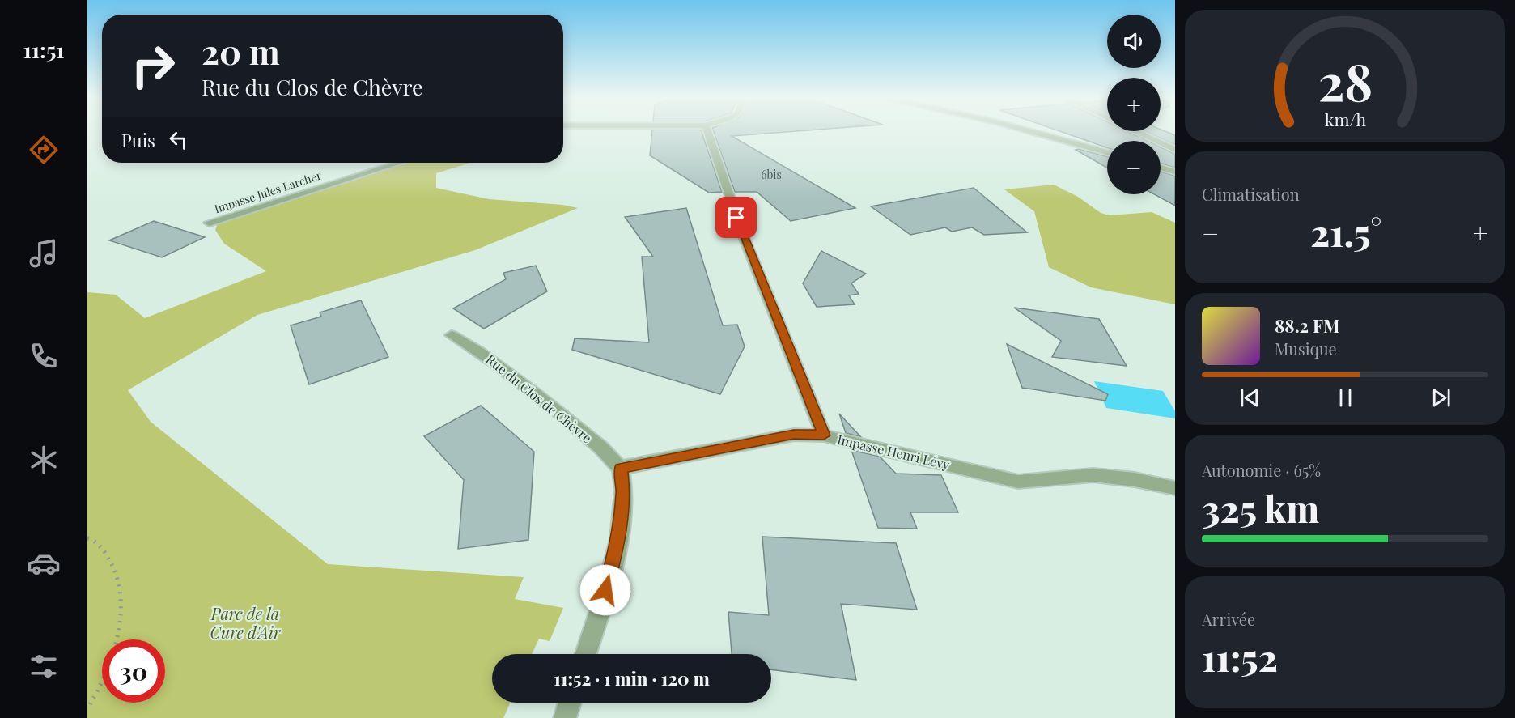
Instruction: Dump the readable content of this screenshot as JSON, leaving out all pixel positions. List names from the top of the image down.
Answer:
{
  "streets": {
    "street": ["Impasse Jules Larcher", "Rue du Clos de Chèvre", "Impasse Henri Lévy"]
  },
  "parks": ["Parc de la Cure d'Air"],
  "house_numbers": ["6bis"],
  "page": {
    "tabs": "11:51",
    "map_buttons": ["+", "−"],
    "turn": ["20 m", "Rue du Clos de Chèvre"],
    "then": "Puis",
    "tile": [
      "Climatisation",
      ["Autonomie · 65%", "325 km"],
      ["Arrivée", "11:52"]
    ],
    "heat": ["−", "21.5°", "+"],
    "song": ["88.2 FM", "Musique"],
    "limit": "30",
    "trip": "11:52 · 1 min · 120 m",
    "gauge": ["28", "km/h"]
  }
}
